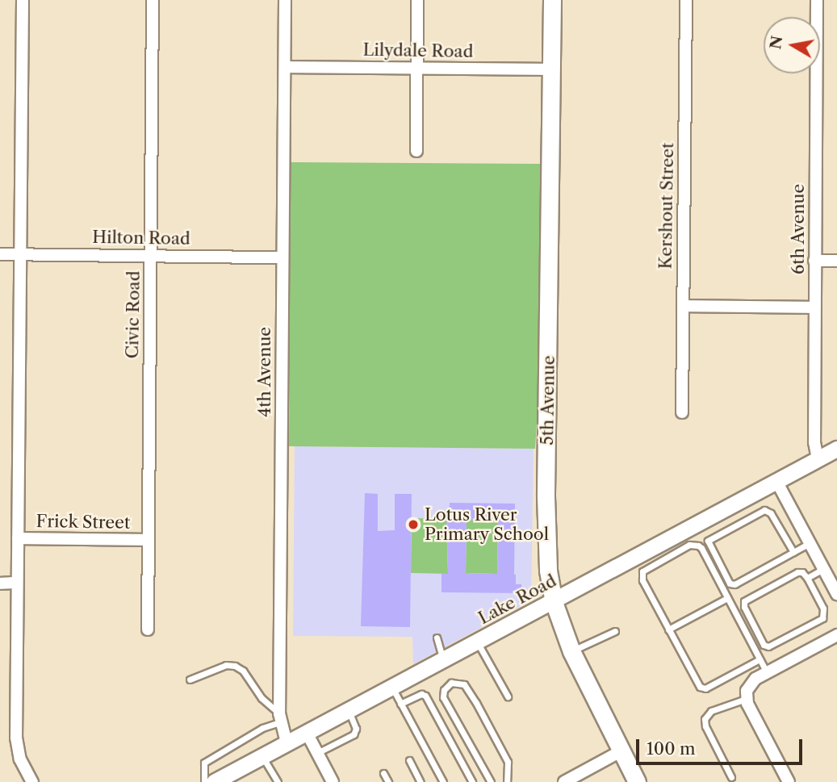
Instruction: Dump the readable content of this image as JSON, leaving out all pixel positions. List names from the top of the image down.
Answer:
{
  "streets": {
    "main road": ["5th Avenue"],
    "street": [
      "Lilydale Road",
      "Kershout Street",
      "6th Avenue",
      "Hilton Road",
      "Civic Road",
      "4th Avenue",
      "Frick Street",
      "Lake Road"
    ]
  },
  "crossings": [
    ["Lilydale Road", "4th Avenue"],
    ["Lilydale Road", "5th Avenue"],
    ["6th Avenue", "Lake Road"],
    ["Hilton Road", "Civic Road"],
    ["Hilton Road", "4th Avenue"],
    ["Civic Road", "Frick Street"],
    ["4th Avenue", "Lake Road"],
    ["5th Avenue", "Lake Road"]
  ],
  "places": ["Lotus River Primary School"],
  "scale_bar": "100 m",
  "north": "left"
}
